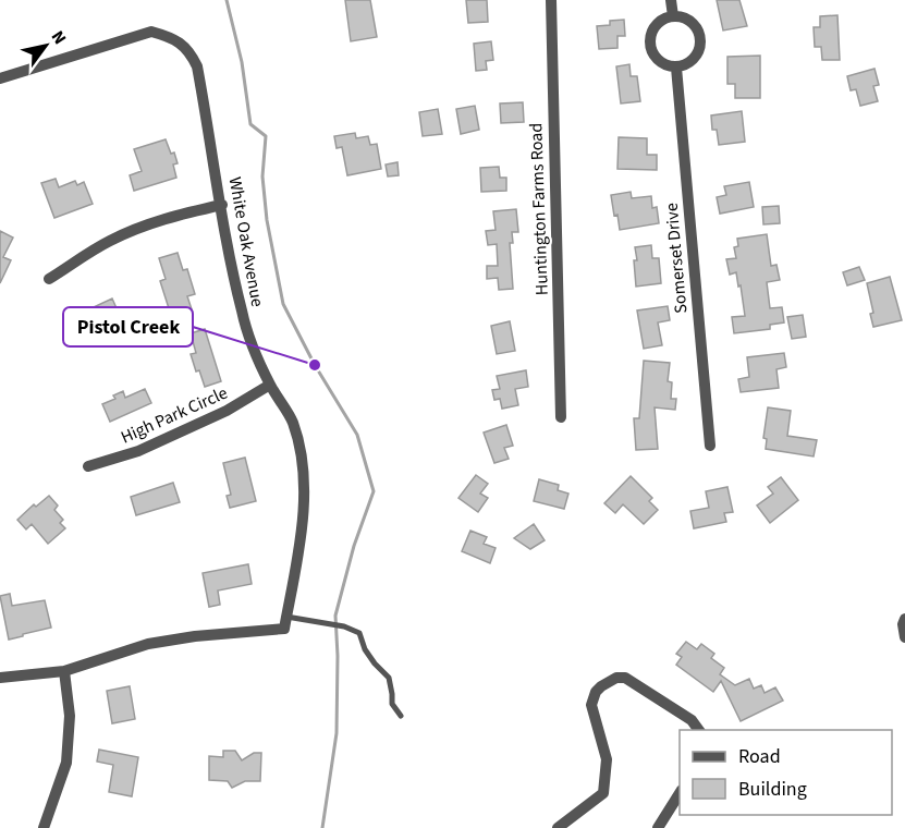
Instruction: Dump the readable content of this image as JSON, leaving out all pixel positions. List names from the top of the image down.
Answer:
{
  "streets": {
    "street": [
      "Huntington Farms Road",
      "White Oak Avenue",
      "Somerset Drive",
      "High Park Circle"
    ]
  },
  "crossings": [
    ["White Oak Avenue", "High Park Circle"]
  ],
  "places": ["Pistol Creek"],
  "legend": ["Road", "Building"],
  "north": "top right"
}
